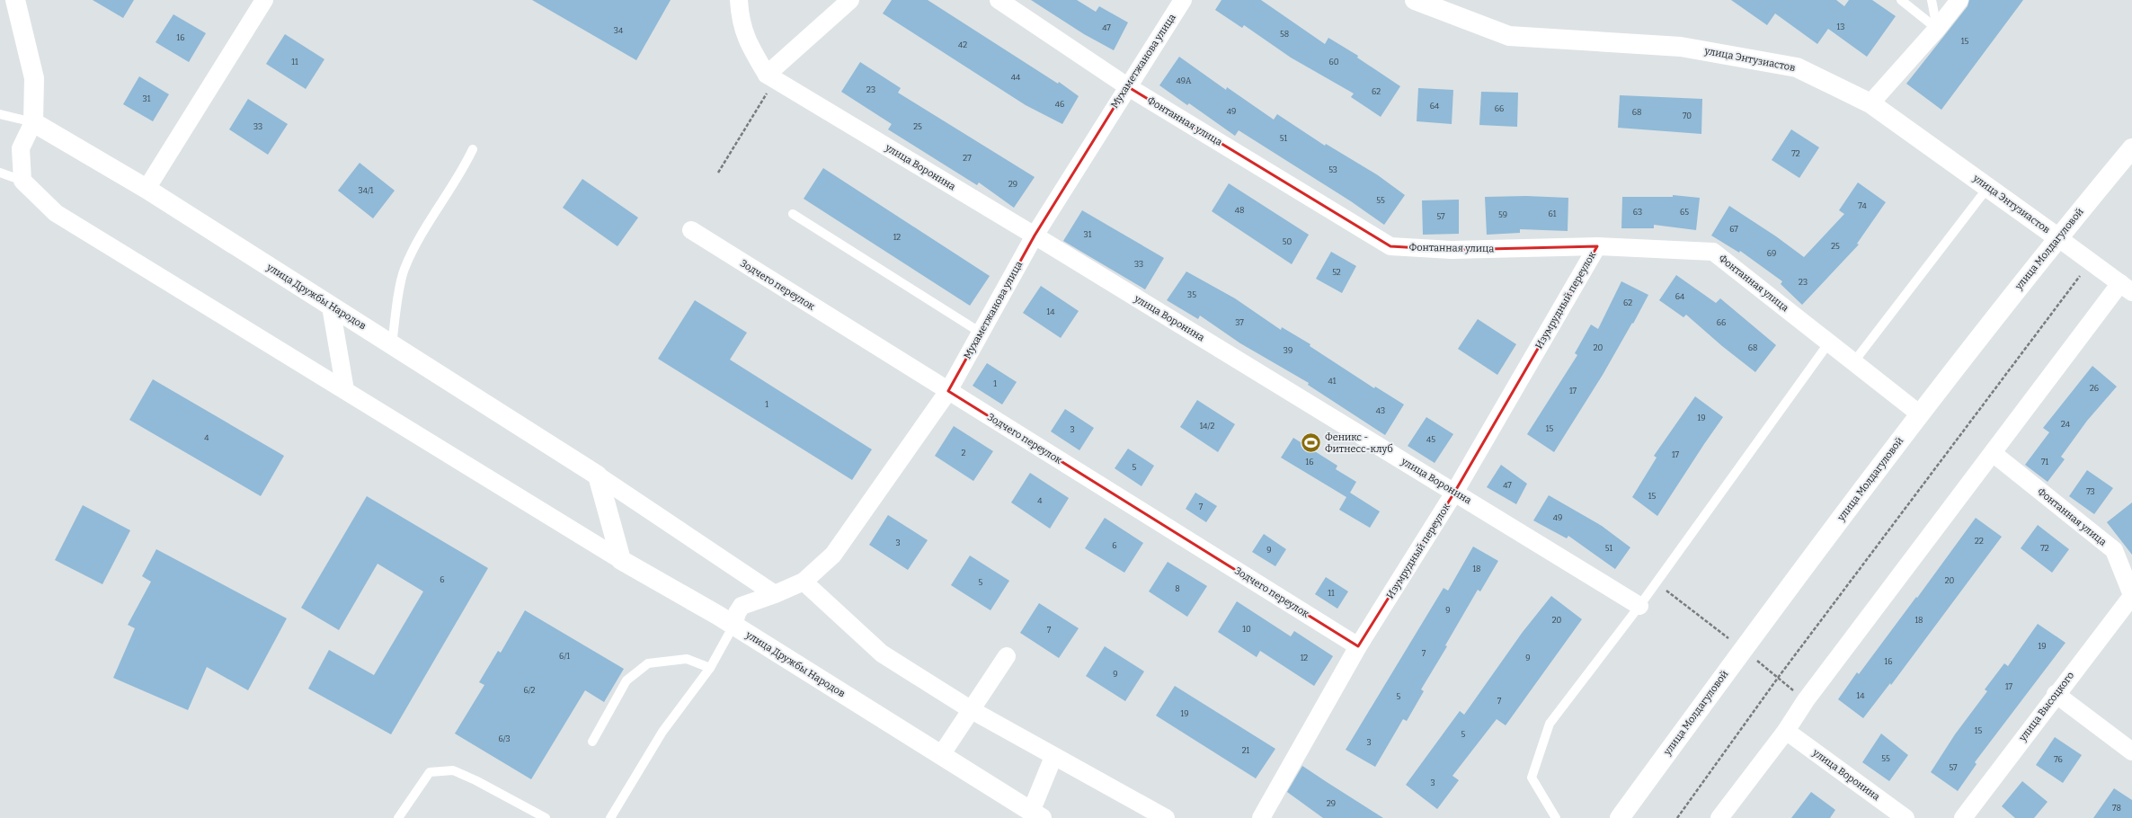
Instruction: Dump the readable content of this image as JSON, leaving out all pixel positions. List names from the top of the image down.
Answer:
{
  "streets": {
    "street": [
      "улица Энтузиастов",
      "Мухаметжанова улица",
      "Фонтанная улица",
      "улица Воронина",
      "улица Молдагуловой",
      "Зодчего переулок",
      "улица Дружбы Народов",
      "Изумрудный переулок",
      "улица Высоцкого"
    ]
  },
  "crossings": [
    ["улица Энтузиастов", "улица Молдагуловой"],
    ["Мухаметжанова улица", "Фонтанная улица"],
    ["Мухаметжанова улица", "улица Воронина"],
    ["Мухаметжанова улица", "Зодчего переулок"],
    ["Мухаметжанова улица", "улица Дружбы Народов"],
    ["Фонтанная улица", "улица Молдагуловой"],
    ["Фонтанная улица", "Изумрудный переулок"],
    ["Фонтанная улица", "улица Высоцкого"],
    ["улица Воронина", "Изумрудный переулок"],
    ["Зодчего переулок", "Изумрудный переулок"]
  ],
  "places": {
    "sports": ["Феникс - Фитнесс-клуб"]
  },
  "house_numbers": [
    "13",
    "47",
    "34",
    "58",
    "16",
    "15",
    "42",
    "11",
    "60",
    "44",
    "49А",
    "23",
    "62",
    "31",
    "46",
    "64",
    "66",
    "49",
    "68",
    "70",
    "33",
    "25",
    "51",
    "72",
    "27",
    "53",
    "29",
    "34/1",
    "55",
    "74",
    "48",
    "63",
    "65",
    "61",
    "59",
    "57",
    "67",
    "31",
    "12",
    "50",
    "25",
    "69",
    "33",
    "52",
    "23",
    "35",
    "64",
    "62",
    "14",
    "37",
    "66",
    "20",
    "68",
    "39",
    "41",
    "1",
    "26",
    "17",
    "1",
    "43",
    "19",
    "24",
    "14/2",
    "15",
    "3",
    "4",
    "45",
    "2",
    "17",
    "16",
    "71",
    "5",
    "47",
    "73",
    "15",
    "4",
    "7",
    "49",
    "22",
    "3",
    "6",
    "51",
    "72",
    "9",
    "18",
    "6",
    "20",
    "5",
    "8",
    "11",
    "9",
    "20",
    "18",
    "10",
    "7",
    "19",
    "7",
    "6/1",
    "12",
    "9",
    "16",
    "9",
    "17",
    "6/2",
    "14",
    "5",
    "7",
    "19",
    "15",
    "5",
    "6/3",
    "3",
    "21",
    "55",
    "76",
    "57",
    "3",
    "29",
    "78"
  ]
}
